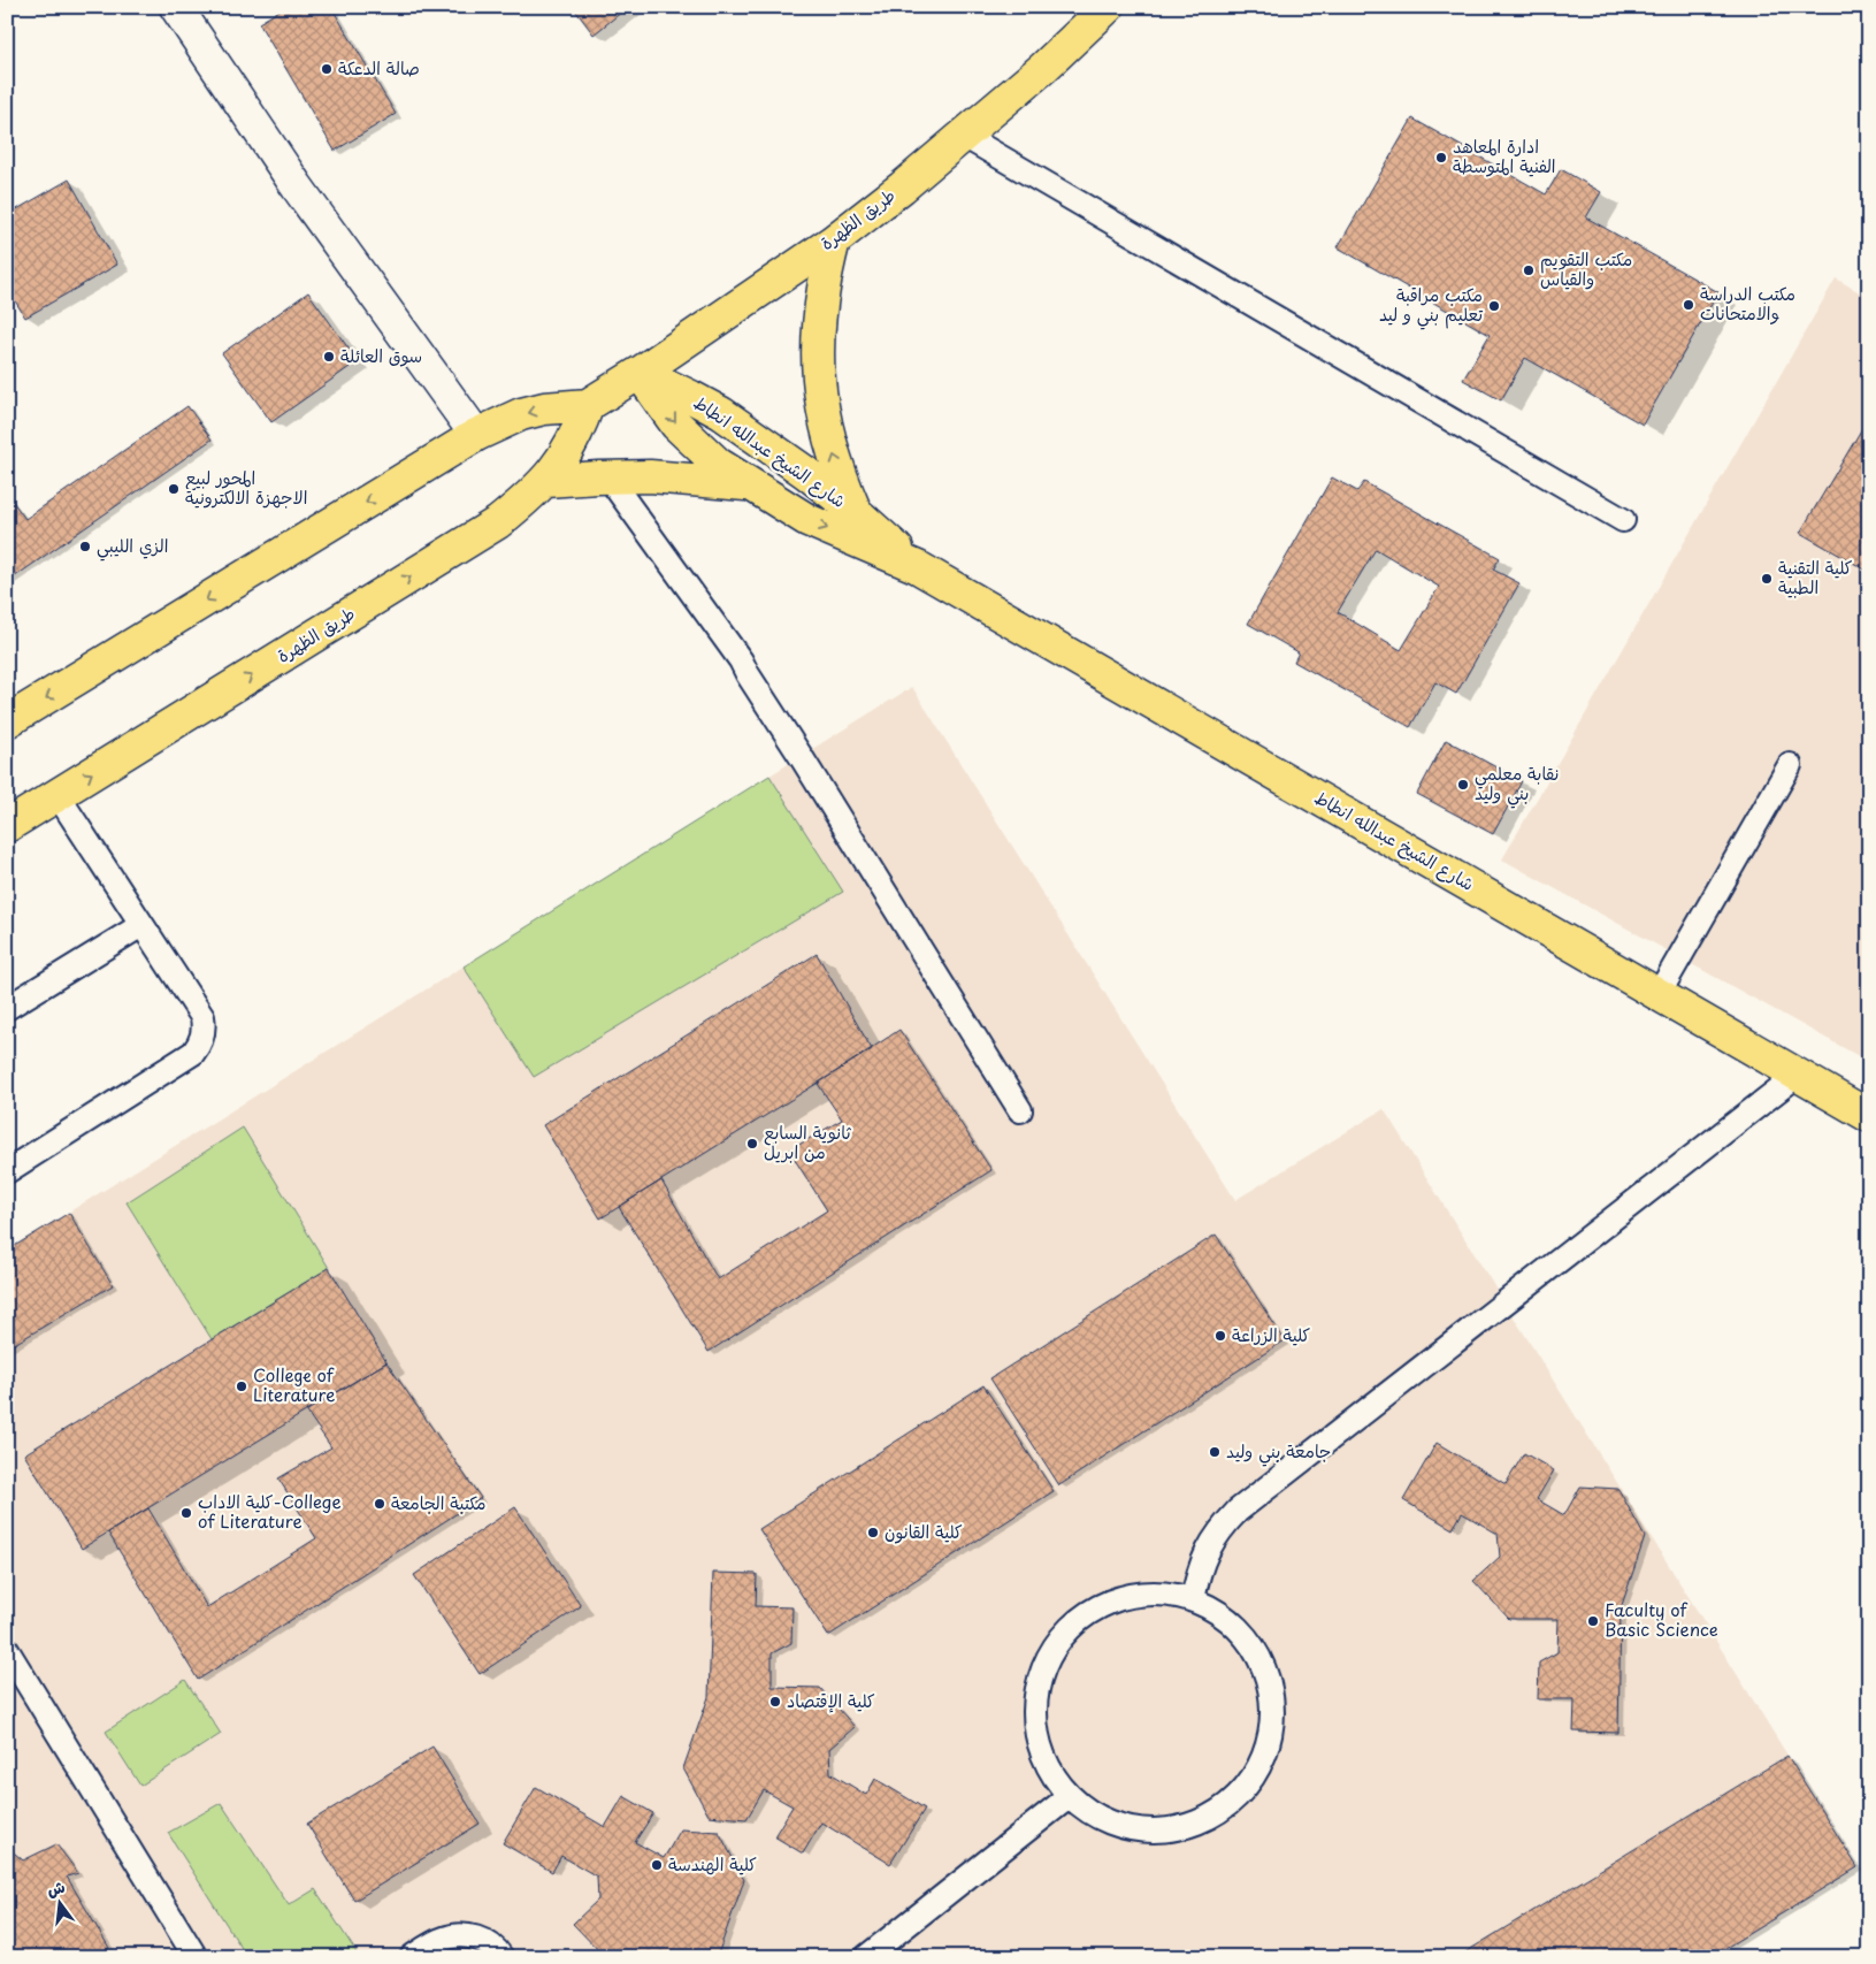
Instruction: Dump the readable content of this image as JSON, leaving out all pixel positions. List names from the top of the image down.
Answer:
{
  "streets": {
    "main road": ["طريق الظهرة", "شارع الشيخ عبدالله انطاط"]
  },
  "crossings": [
    ["طريق الظهرة", "شارع الشيخ عبدالله انطاط"]
  ],
  "places": [
    "صالة الدعكة",
    "ادارة المعاهد الفنية المتوسطة",
    "مكتب التقويم والقياس",
    "مكتب الدراسة والامتحانات",
    "مكتب مراقبة تعليم بني و ليد",
    "سوق العائلة",
    "المحور لبيع الاجهزة الالكترونية",
    "الزي الليبي",
    "كلية التقنية الطبية",
    "نقابة معلمي بني وليد",
    "ثانوية السابع من ابريل",
    "كلية الزراعة",
    "College of Literature",
    "جامعة بني وليد",
    "مكتبة الجامعة",
    "كلية الاداب-College of Literature",
    "كلية القانون",
    "Faculty of Basic Science",
    "كلية الإقتصاد",
    "كلية الهندسة"
  ],
  "north": "top"
}
